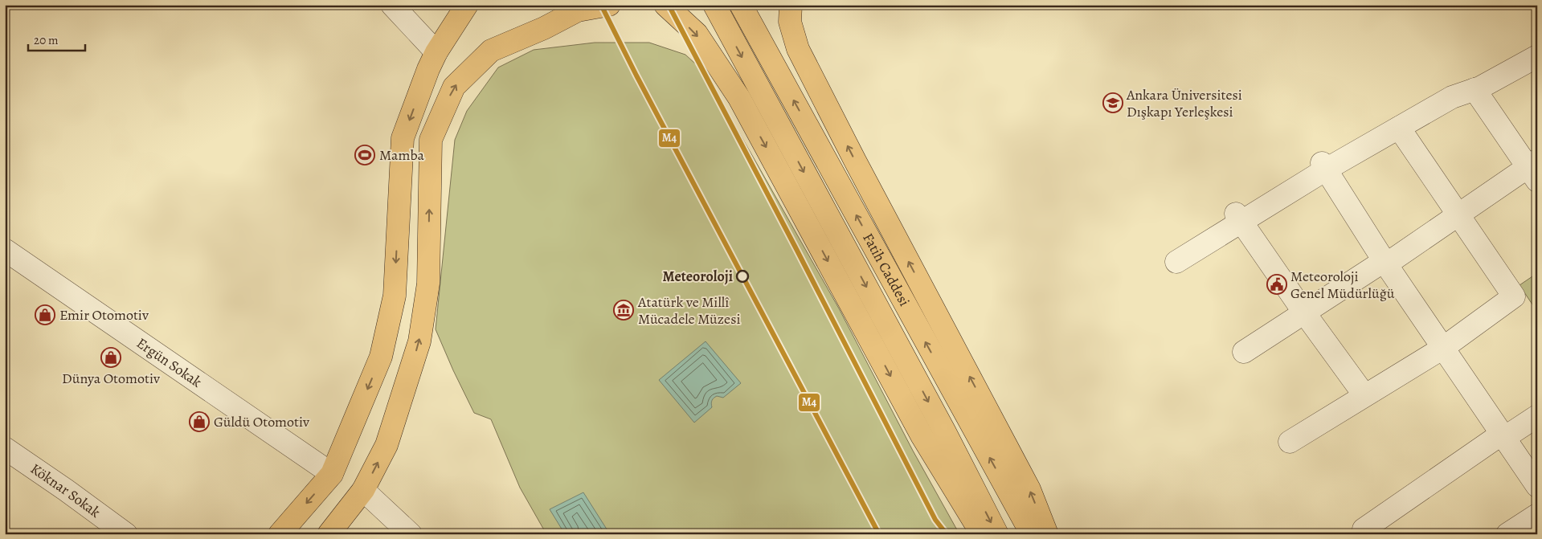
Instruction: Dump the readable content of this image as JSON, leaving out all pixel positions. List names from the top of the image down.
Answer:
{
  "streets": {
    "main road": ["Fatih Caddesi"],
    "street": ["Ergün Sokak", "Köknar Sokak"]
  },
  "places": {
    "school or university": ["Ankara Üniversitesi Dışkapı Yerleşkesi"],
    "sports": ["Mamba"],
    "other": ["Meteoroloji"],
    "public building": ["Meteoroloji Genel Müdürlüğü"],
    "museum": ["Atatürk ve Millî Mücadele Müzesi"],
    "shop": ["Emir Otomotiv", "Dünya Otomotiv", "Güldü Otomotiv"]
  },
  "lines": ["transit line M4"],
  "scale_bar": "20 m"
}
